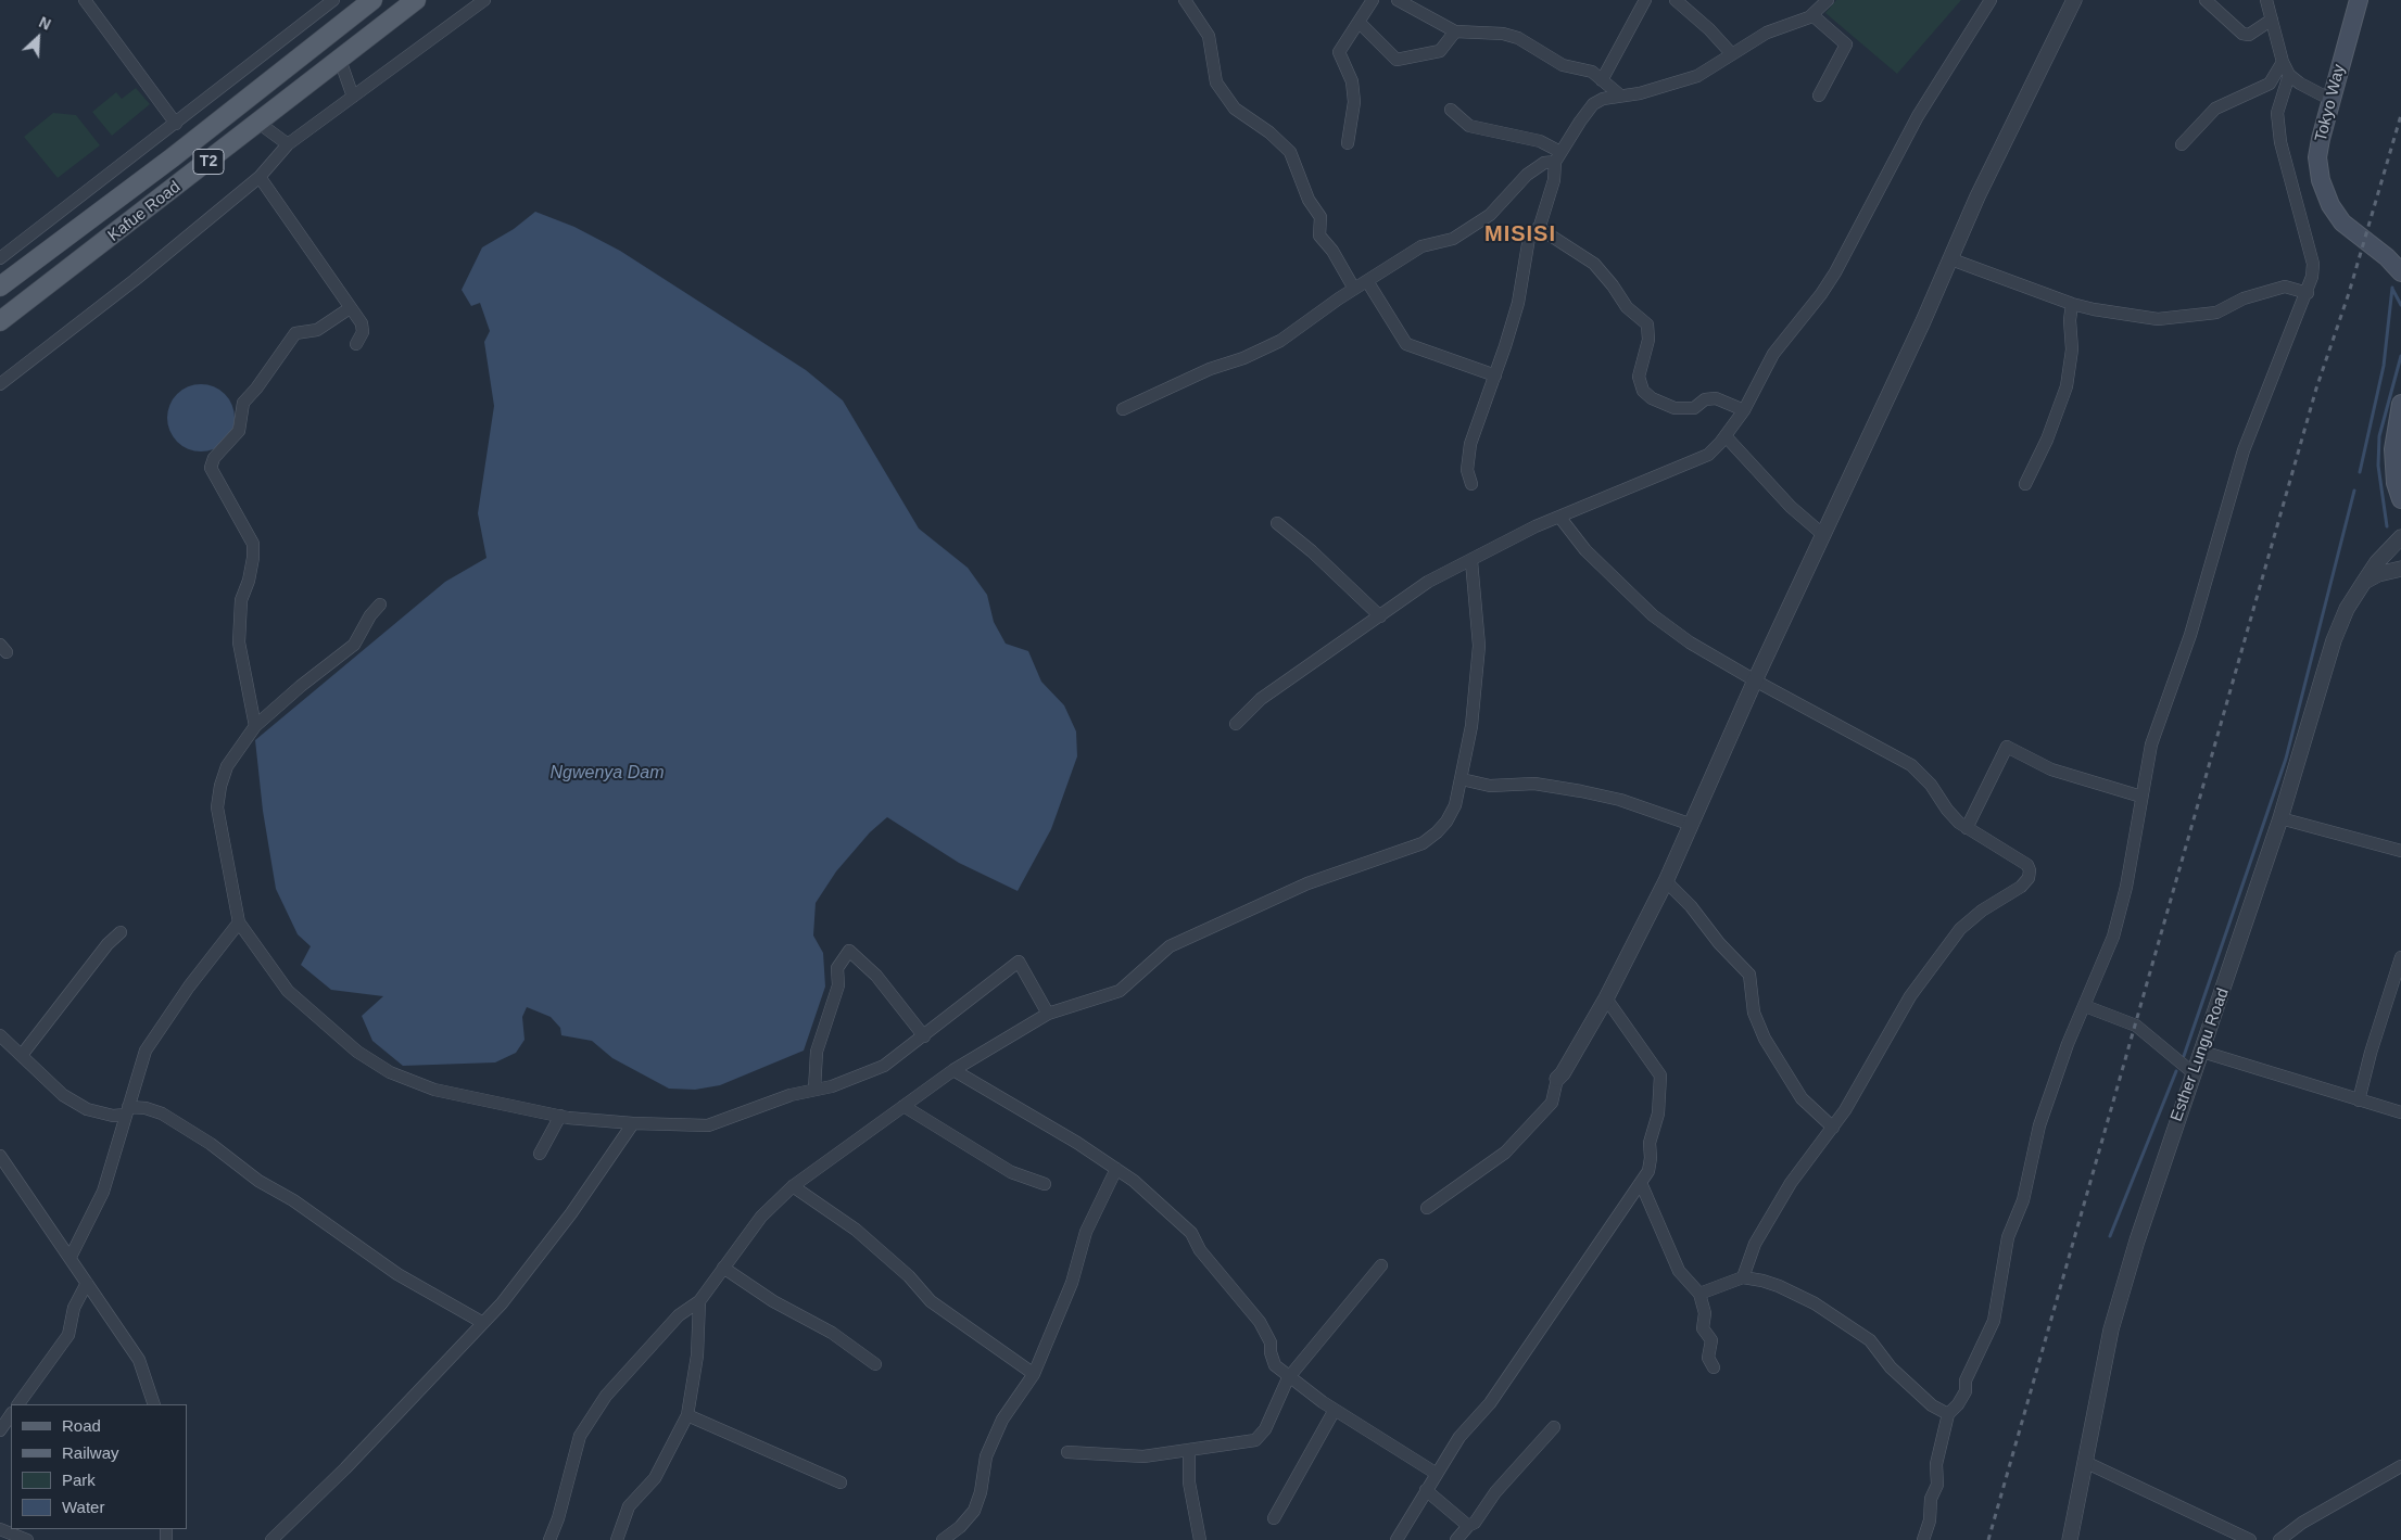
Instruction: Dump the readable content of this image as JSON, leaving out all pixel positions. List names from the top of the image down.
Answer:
{
  "streets": {
    "main road": ["Tokyo Way", "T2", "Kafue Road"],
    "street": ["Esther Lungu Road"]
  },
  "districts": ["MISISI"],
  "water": ["Ngwenya Dam"],
  "legend": [
    "Road",
    "Railway",
    "Park",
    "Water"
  ],
  "north": "top right"
}
